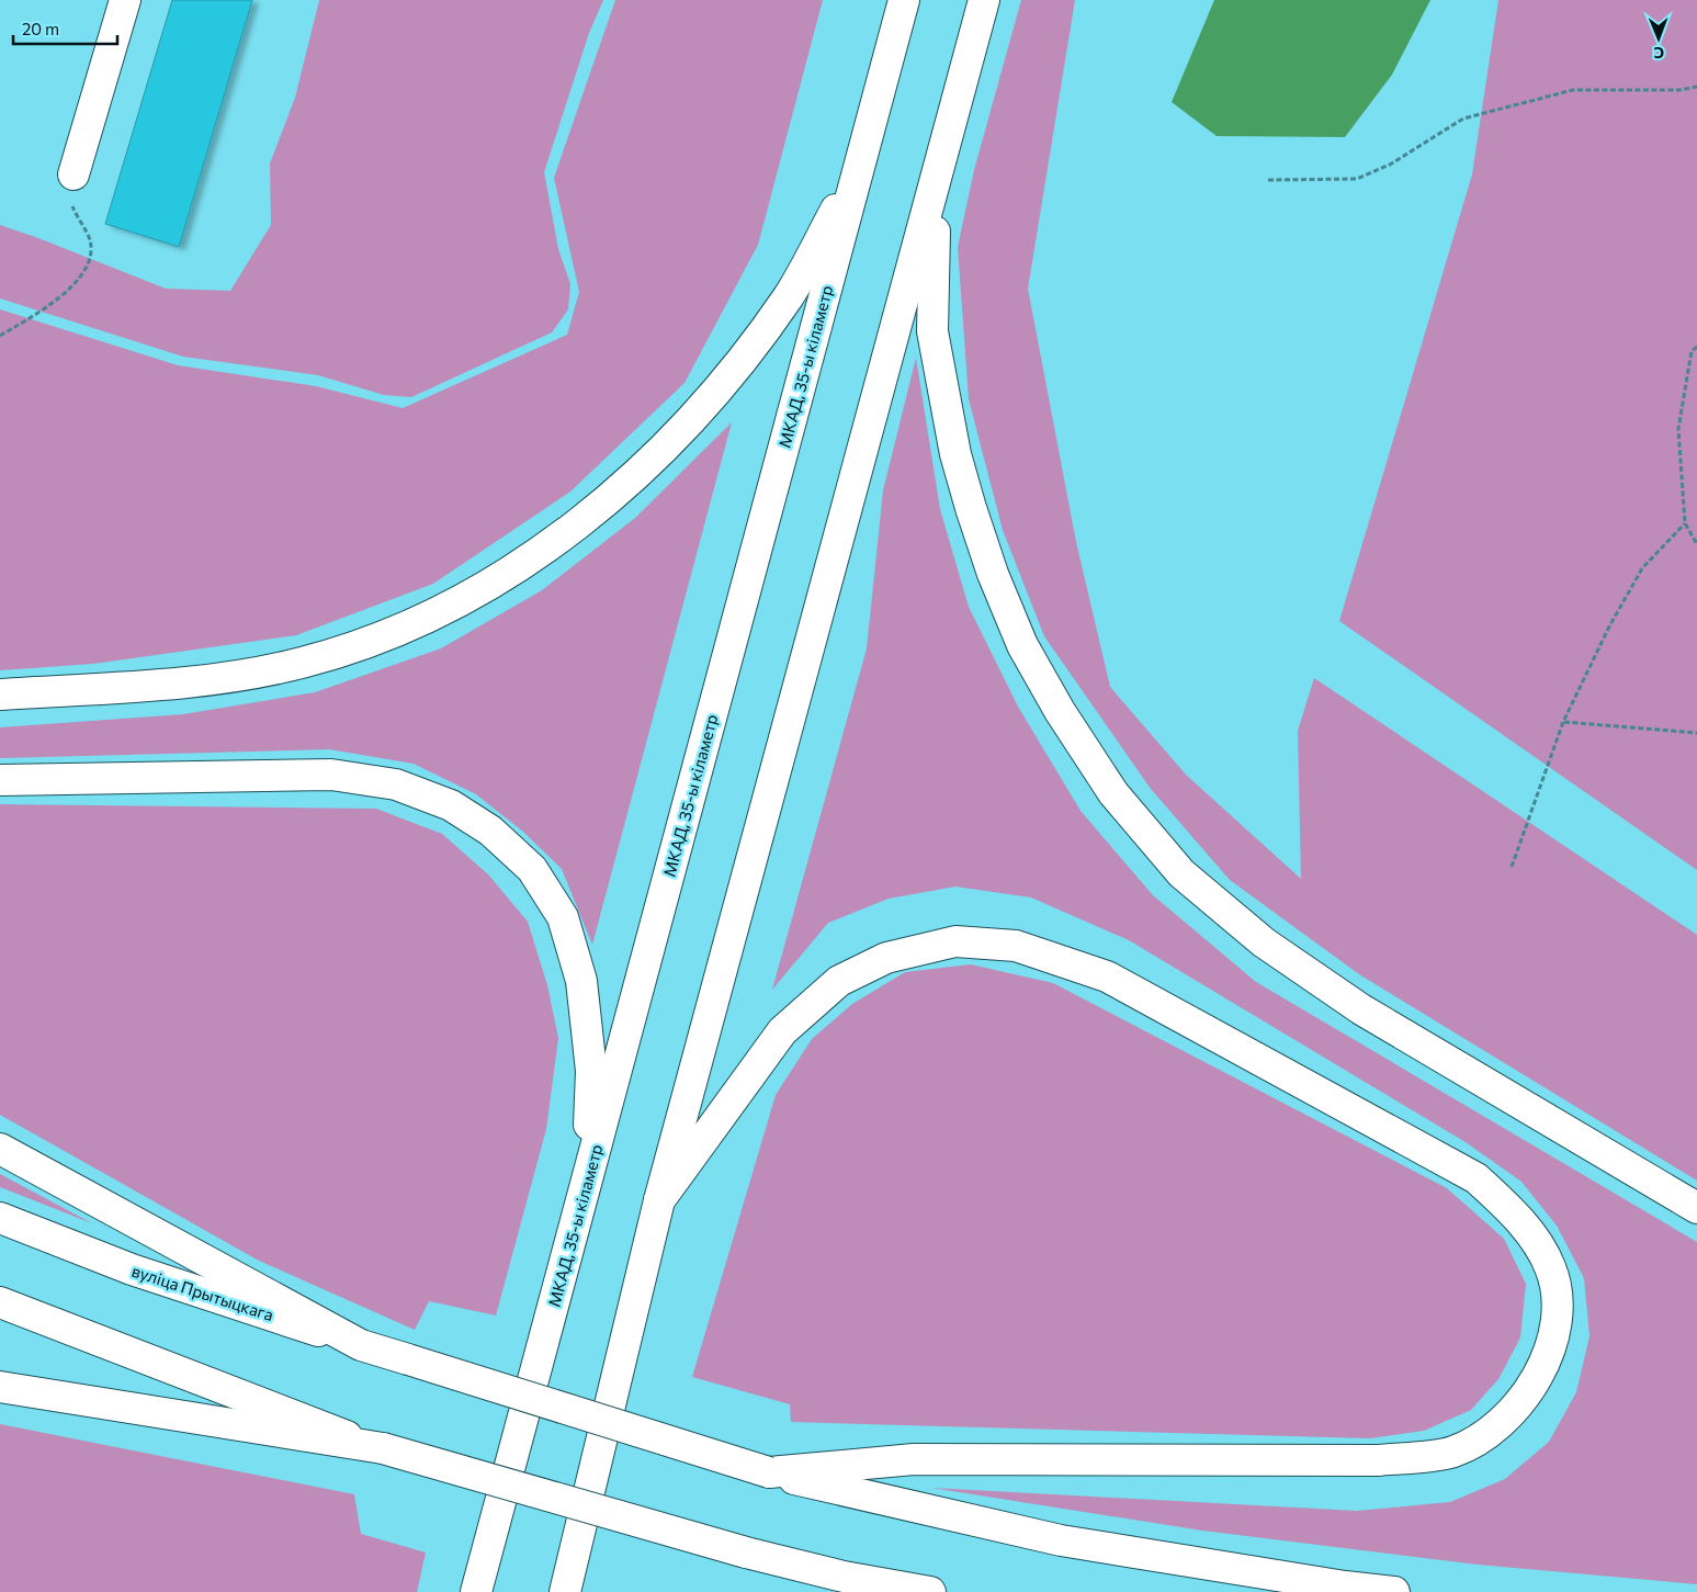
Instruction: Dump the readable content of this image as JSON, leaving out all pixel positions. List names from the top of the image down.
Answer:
{
  "streets": {
    "main road": ["МКАД, 35-ы кіламетр", "вуліца Прытыцкага"]
  },
  "scale_bar": "20 m",
  "north": "bottom"
}
